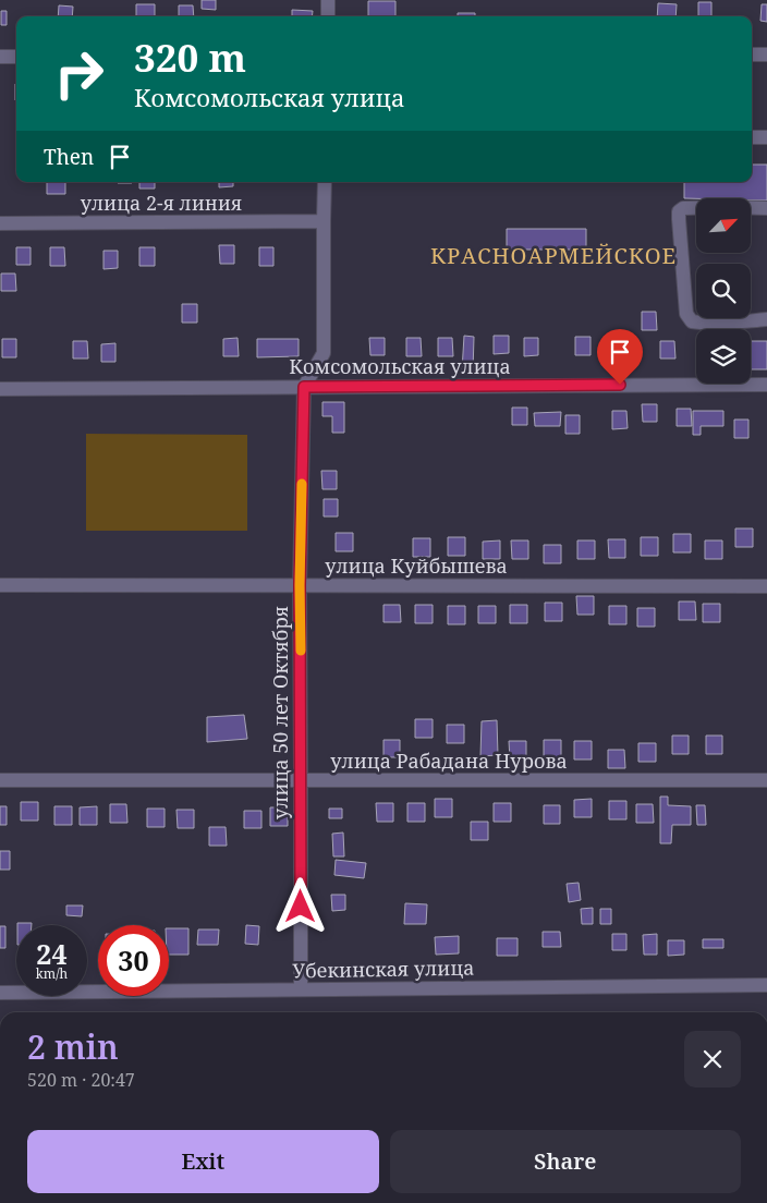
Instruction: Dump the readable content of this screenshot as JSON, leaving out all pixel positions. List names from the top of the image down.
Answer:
{
  "streets": {
    "street": [
      "улица 2-я линия",
      "Комсомольская улица",
      "улица Куйбышева",
      "улица 50 лет Октября",
      "улица Рабадана Нурова",
      "Убекинская улица"
    ]
  },
  "crossings": [
    ["улица 2-я линия", "улица 50 лет Октября"],
    ["Комсомольская улица", "улица 50 лет Октября"],
    ["улица Куйбышева", "улица 50 лет Октября"],
    ["улица 50 лет Октября", "улица Рабадана Нурова"],
    ["улица 50 лет Октября", "Убекинская улица"]
  ],
  "districts": ["КРАСНОАРМЕЙСКОЕ"],
  "north": "top right",
  "page": {
    "turn": ["320 m", "Комсомольская улица"],
    "then": "Then",
    "speed": "24 km/h",
    "limit": "30",
    "heading": ["2 min", "520 m · 20:47"],
    "buttons": ["Exit", "Share"]
  }
}
